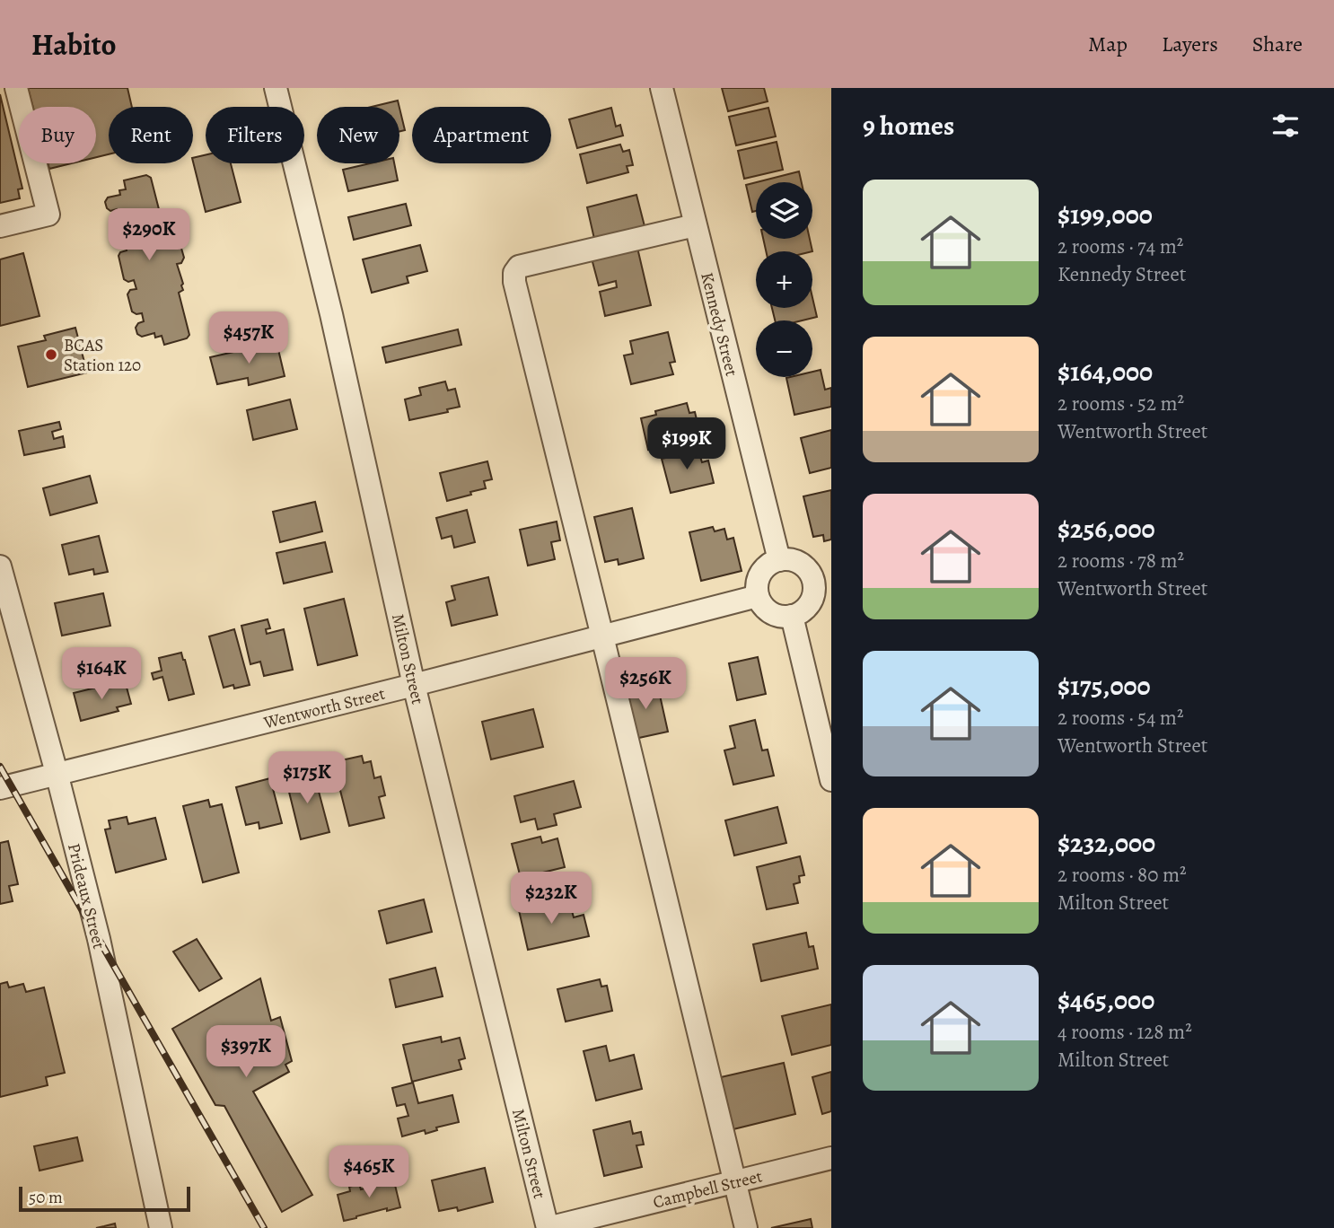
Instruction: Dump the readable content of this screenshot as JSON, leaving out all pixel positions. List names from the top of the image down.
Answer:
{
  "streets": {
    "street": [
      "Kennedy Street",
      "Milton Street",
      "Wentworth Street",
      "Prideaux Street",
      "Campbell Street"
    ]
  },
  "crossings": [
    ["Kennedy Street", "Wentworth Street"],
    ["Milton Street", "Wentworth Street"],
    ["Milton Street", "Campbell Street"],
    ["Wentworth Street", "Prideaux Street"]
  ],
  "places": ["BCAS Station 120"],
  "scale_bar": "50 m",
  "page": {
    "header": "Habito",
    "nav": ["Map", "Layers", "Share"],
    "heading": "9 homes",
    "chip": [
      "Buy",
      "Rent",
      "Filters",
      "New",
      "Apartment"
    ],
    "list": [
      {
        "name": "$199,000",
        "note": "2 rooms · 74 m² · Kennedy Street"
      },
      {
        "name": "$164,000",
        "note": "2 rooms · 52 m² · Wentworth Street"
      },
      {
        "name": "$256,000",
        "note": "2 rooms · 78 m² · Wentworth Street"
      },
      {
        "name": "$175,000",
        "note": "2 rooms · 54 m² · Wentworth Street"
      },
      {
        "name": "$232,000",
        "note": "2 rooms · 80 m² · Milton Street"
      },
      {
        "name": "$465,000",
        "note": "4 rooms · 128 m² · Milton Street"
      }
    ],
    "map_buttons": ["+", "−"],
    "price": [
      "$290K",
      "$457K",
      "$199K",
      "$164K",
      "$256K",
      "$175K",
      "$232K",
      "$397K",
      "$465K"
    ],
    "scale": "50 m"
  }
}
